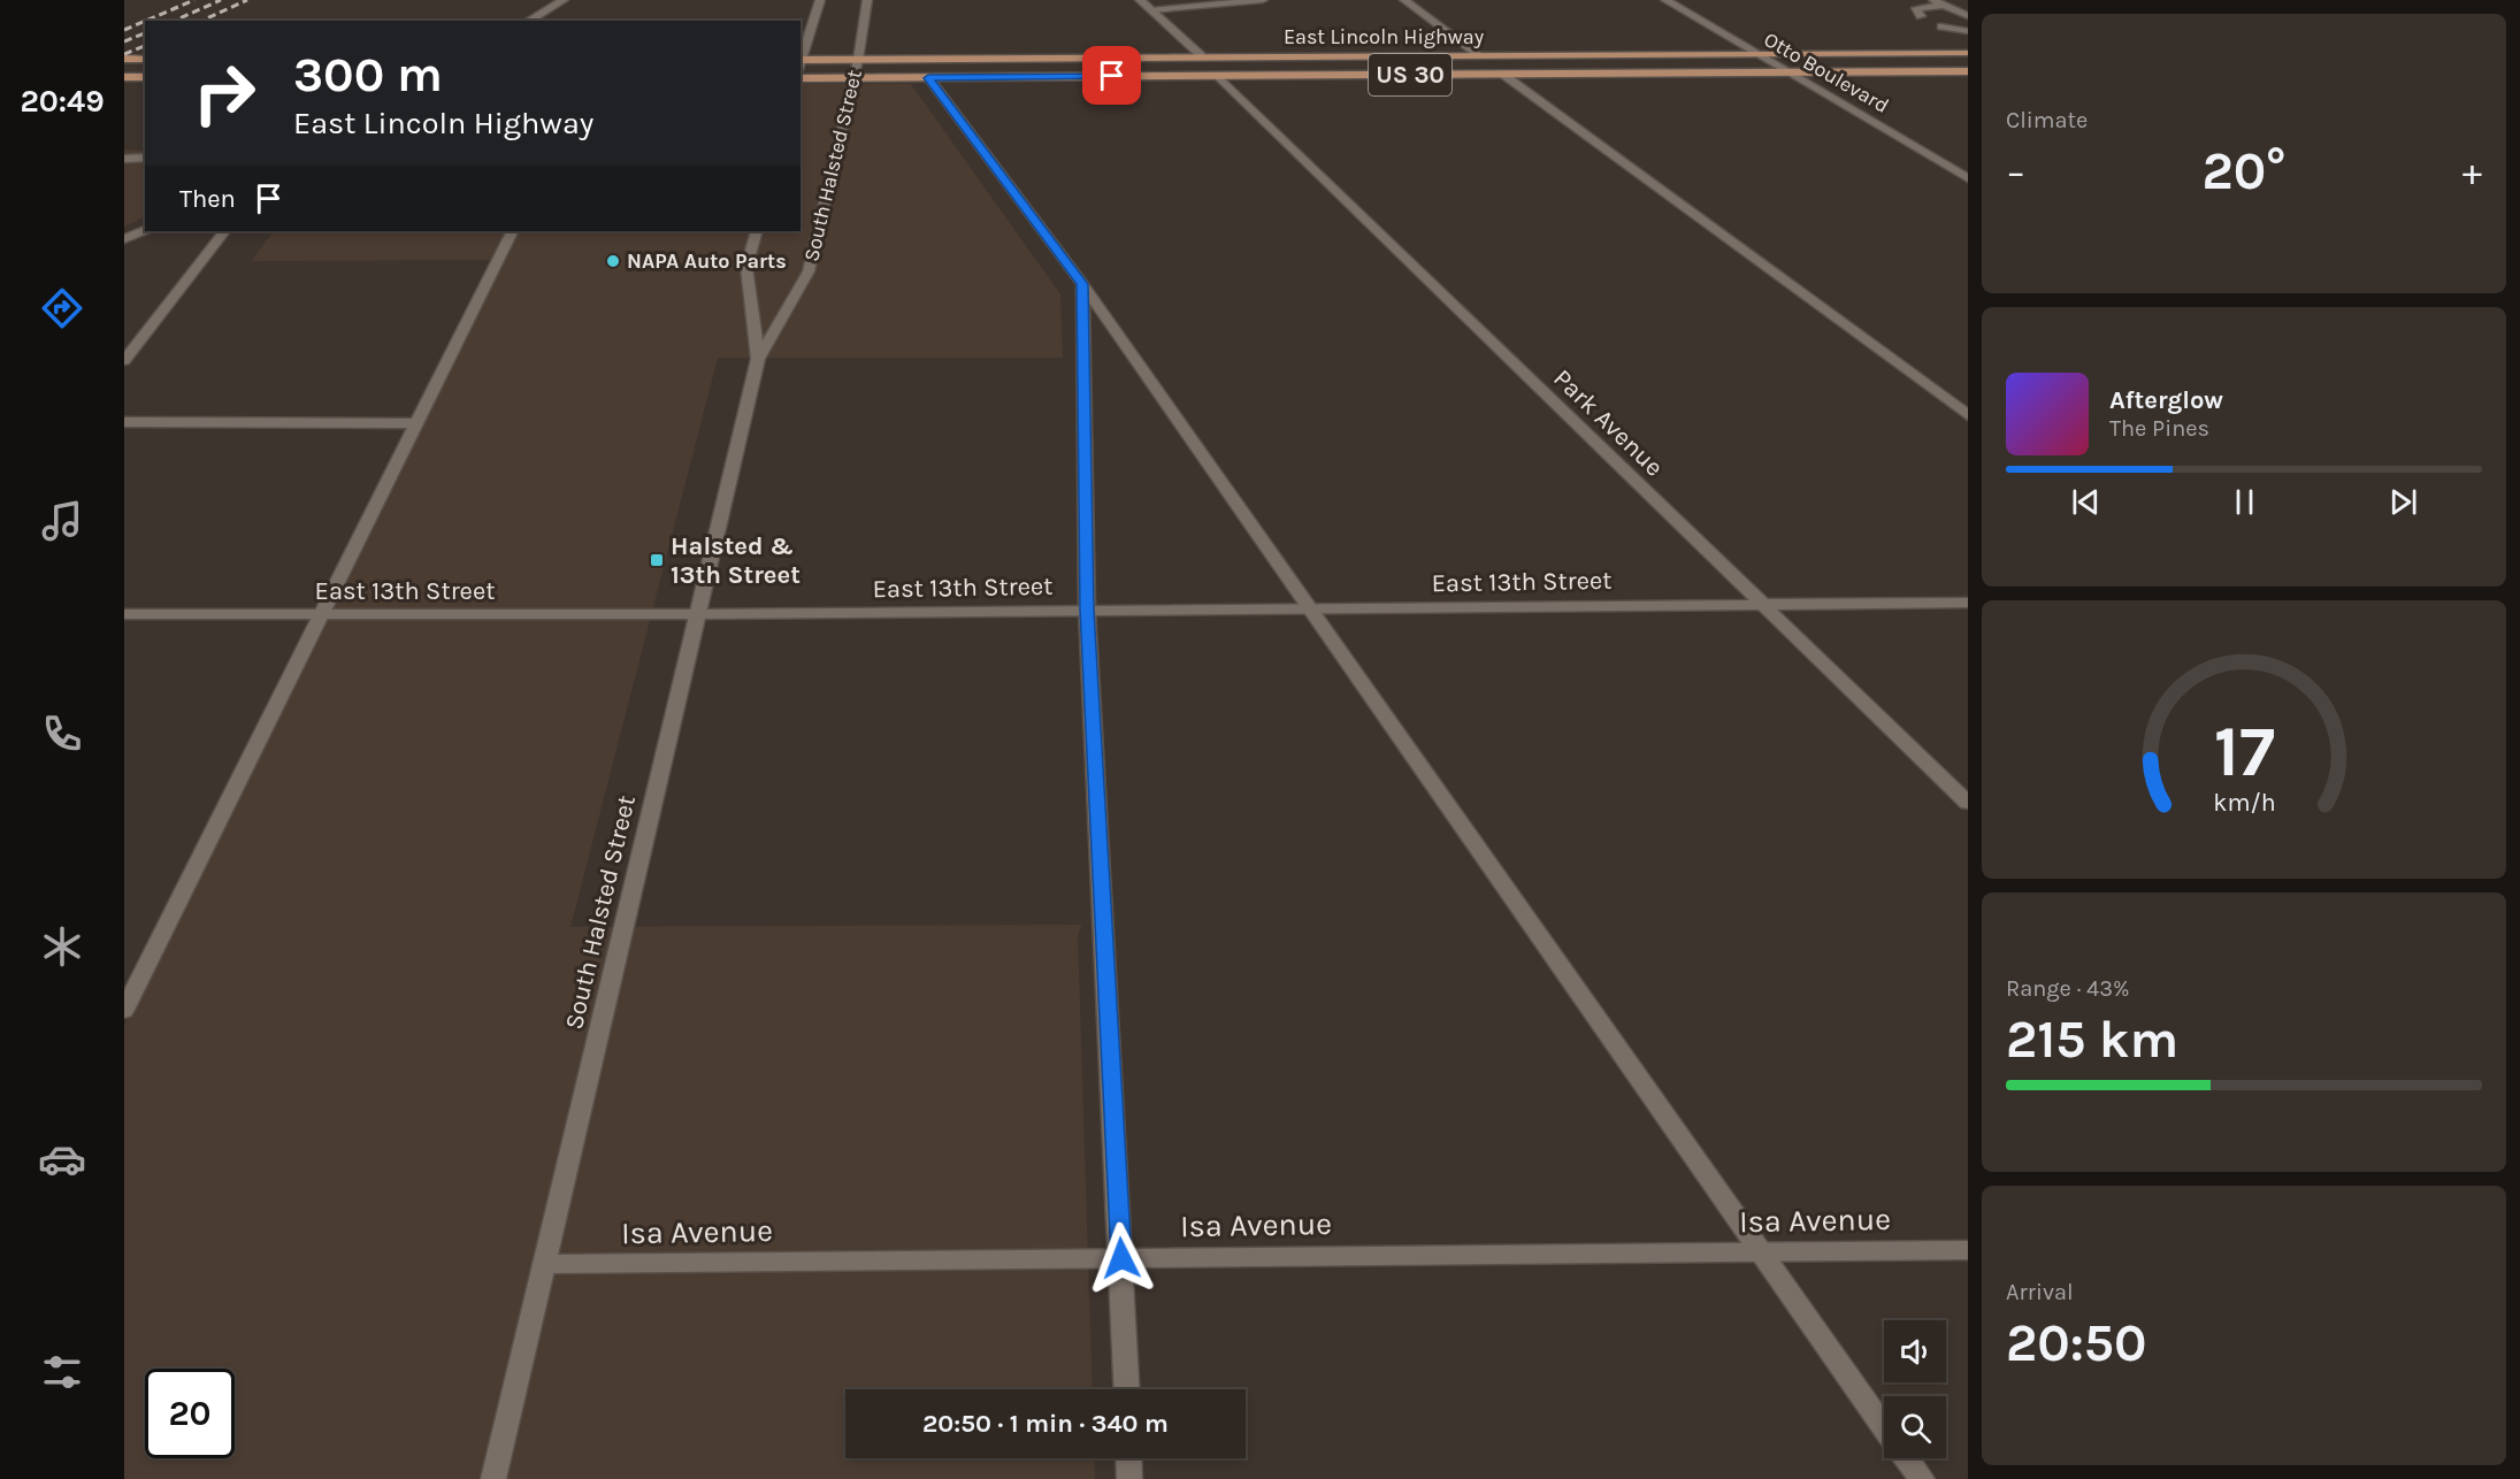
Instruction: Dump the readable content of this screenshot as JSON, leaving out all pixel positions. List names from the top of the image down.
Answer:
{
  "streets": {
    "main road": ["East Lincoln Highway", "US 30"],
    "street": [
      "Otto Boulevard",
      "South Halsted Street",
      "Park Avenue",
      "East 13th Street",
      "Isa Avenue"
    ]
  },
  "crossings": [
    ["East Lincoln Highway", "Otto Boulevard"],
    ["East Lincoln Highway", "US 30"],
    ["East Lincoln Highway", "South Halsted Street"],
    ["East Lincoln Highway", "Park Avenue"],
    ["US 30", "South Halsted Street"],
    ["South Halsted Street", "East 13th Street"],
    ["South Halsted Street", "Isa Avenue"],
    ["Park Avenue", "East 13th Street"]
  ],
  "places": {
    "other": ["NAPA Auto Parts"],
    "transit": ["Halsted & 13th Street"]
  },
  "page": {
    "tabs": "20:49",
    "tile": [
      "Climate",
      ["Range · 43%", "215 km"],
      ["Arrival", "20:50"]
    ],
    "turn": ["300 m", "East Lincoln Highway"],
    "heat": ["−", "20°", "+"],
    "then": "Then",
    "song": ["Afterglow", "The Pines"],
    "limit": "20",
    "trip": "20:50 · 1 min · 340 m",
    "gauge": ["17", "km/h"]
  }
}
